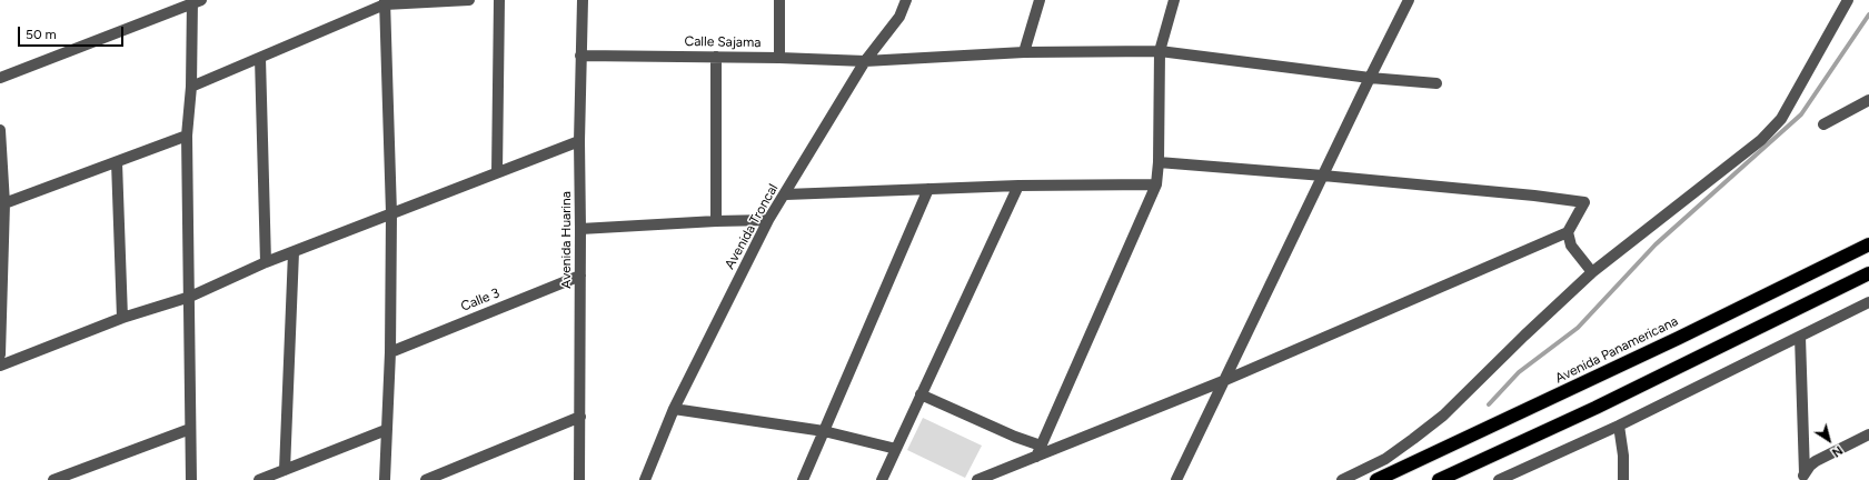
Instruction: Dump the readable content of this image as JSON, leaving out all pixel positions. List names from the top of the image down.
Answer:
{
  "streets": {
    "highway": ["Avenida Panamericana"],
    "street": [
      "Calle Sajama",
      "Avenida Troncal",
      "Avenida Huarina",
      "Calle 3"
    ]
  },
  "crossings": [
    ["Calle Sajama", "Avenida Troncal"],
    ["Calle Sajama", "Avenida Huarina"],
    ["Avenida Huarina", "Calle 3"]
  ],
  "scale_bar": "50 m",
  "north": "bottom right"
}
